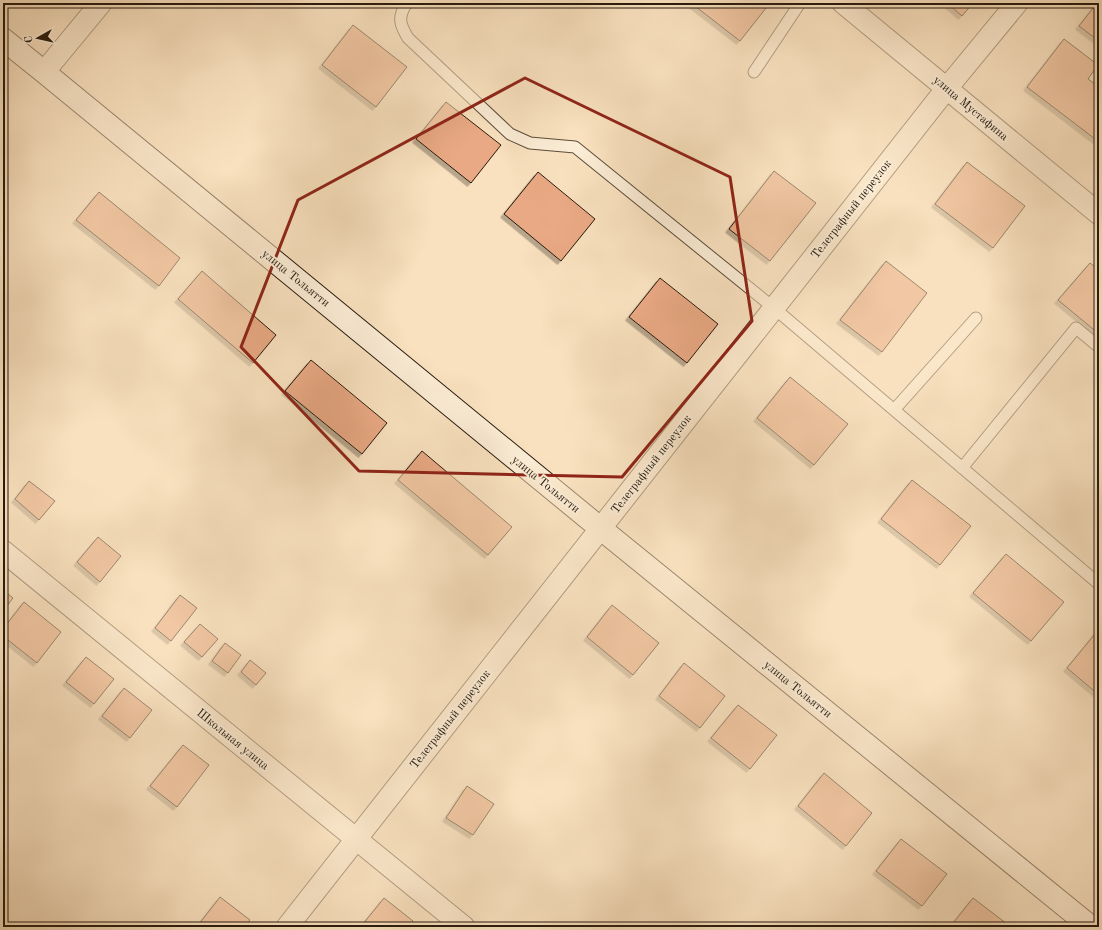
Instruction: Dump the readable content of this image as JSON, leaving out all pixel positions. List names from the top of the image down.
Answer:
{
  "streets": {
    "street": [
      "улица Мустафина",
      "Телеграфный переулок",
      "улица Тольятти",
      "Школьная улица"
    ]
  },
  "crossings": [
    ["улица Мустафина", "Телеграфный переулок"],
    ["Телеграфный переулок", "улица Тольятти"],
    ["Телеграфный переулок", "Школьная улица"]
  ],
  "north": "left"
}
